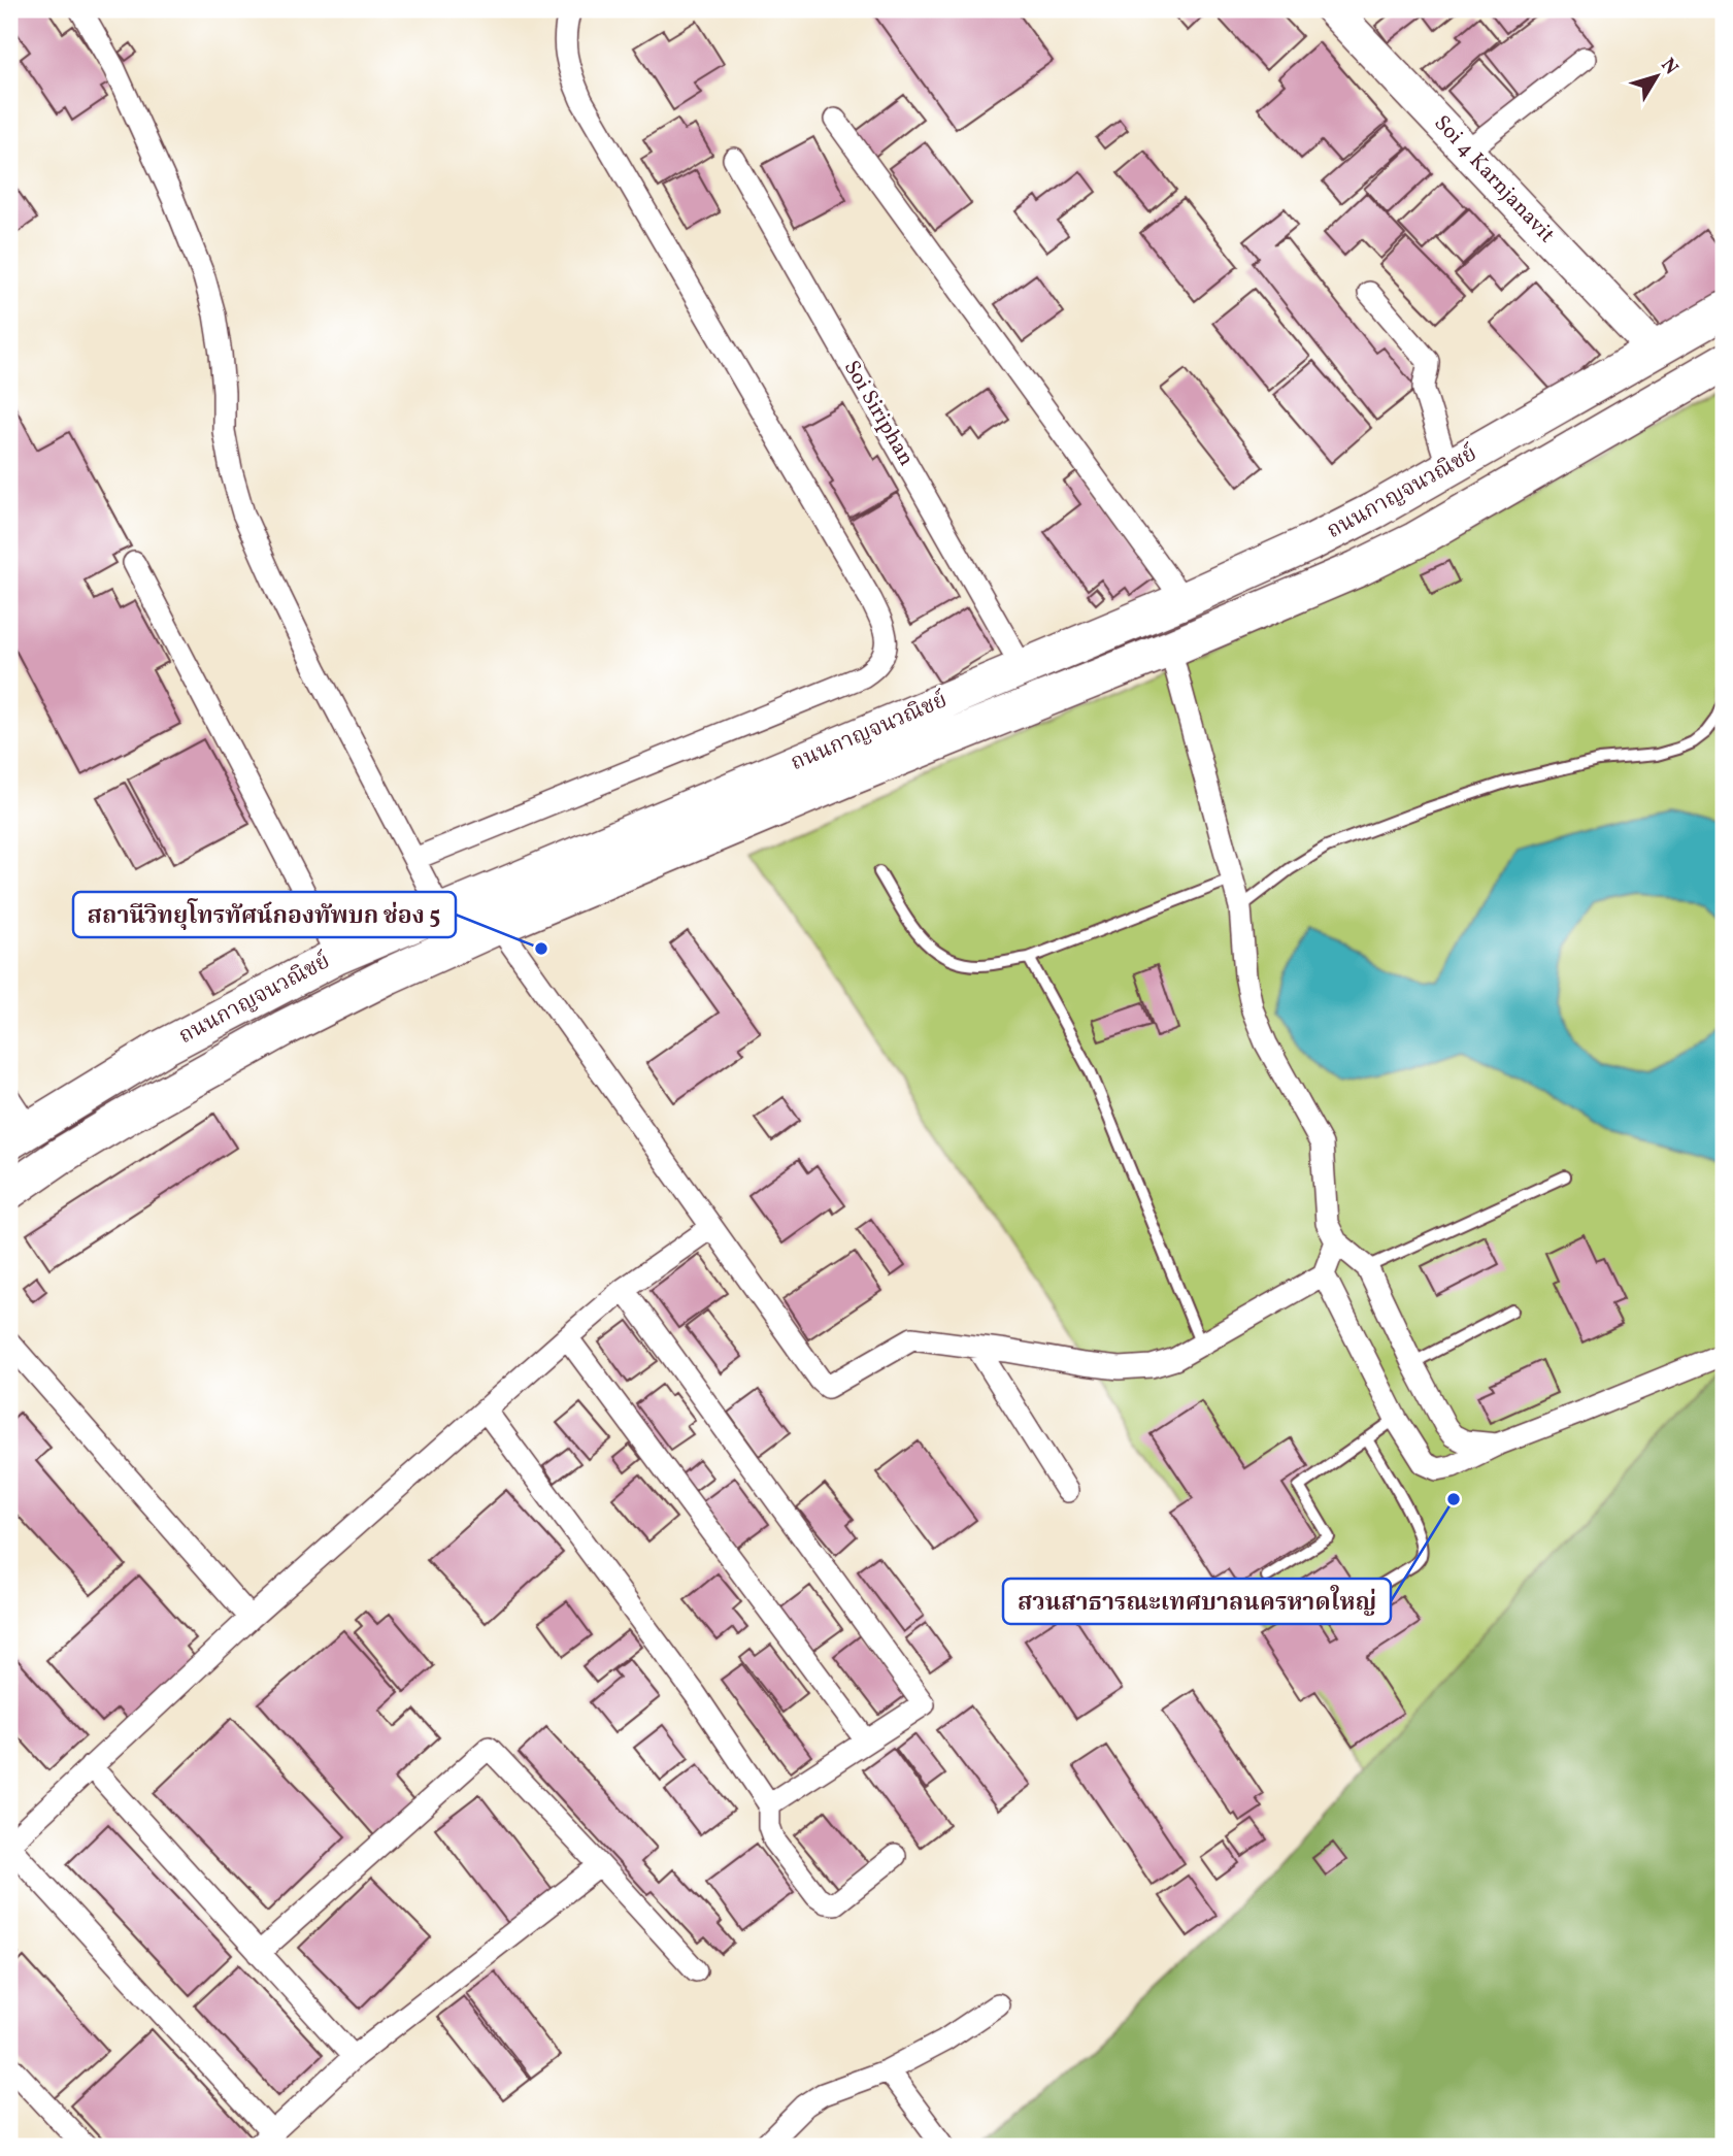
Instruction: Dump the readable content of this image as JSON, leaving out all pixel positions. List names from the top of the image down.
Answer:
{
  "streets": {
    "main road": ["ถนนกาญจนวณิชย์"],
    "street": ["Soi 4 Karnjanavit", "Soi Siriphan"]
  },
  "crossings": [
    ["Soi 4 Karnjanavit", "ถนนกาญจนวณิชย์"],
    ["Soi Siriphan", "ถนนกาญจนวณิชย์"]
  ],
  "places": ["สถานีวิทยุโทรทัศน์กองทัพบก ช่อง 5", "สวนสาธารณะเทศบาลนครหาดใหญ่"],
  "north": "top right"
}
